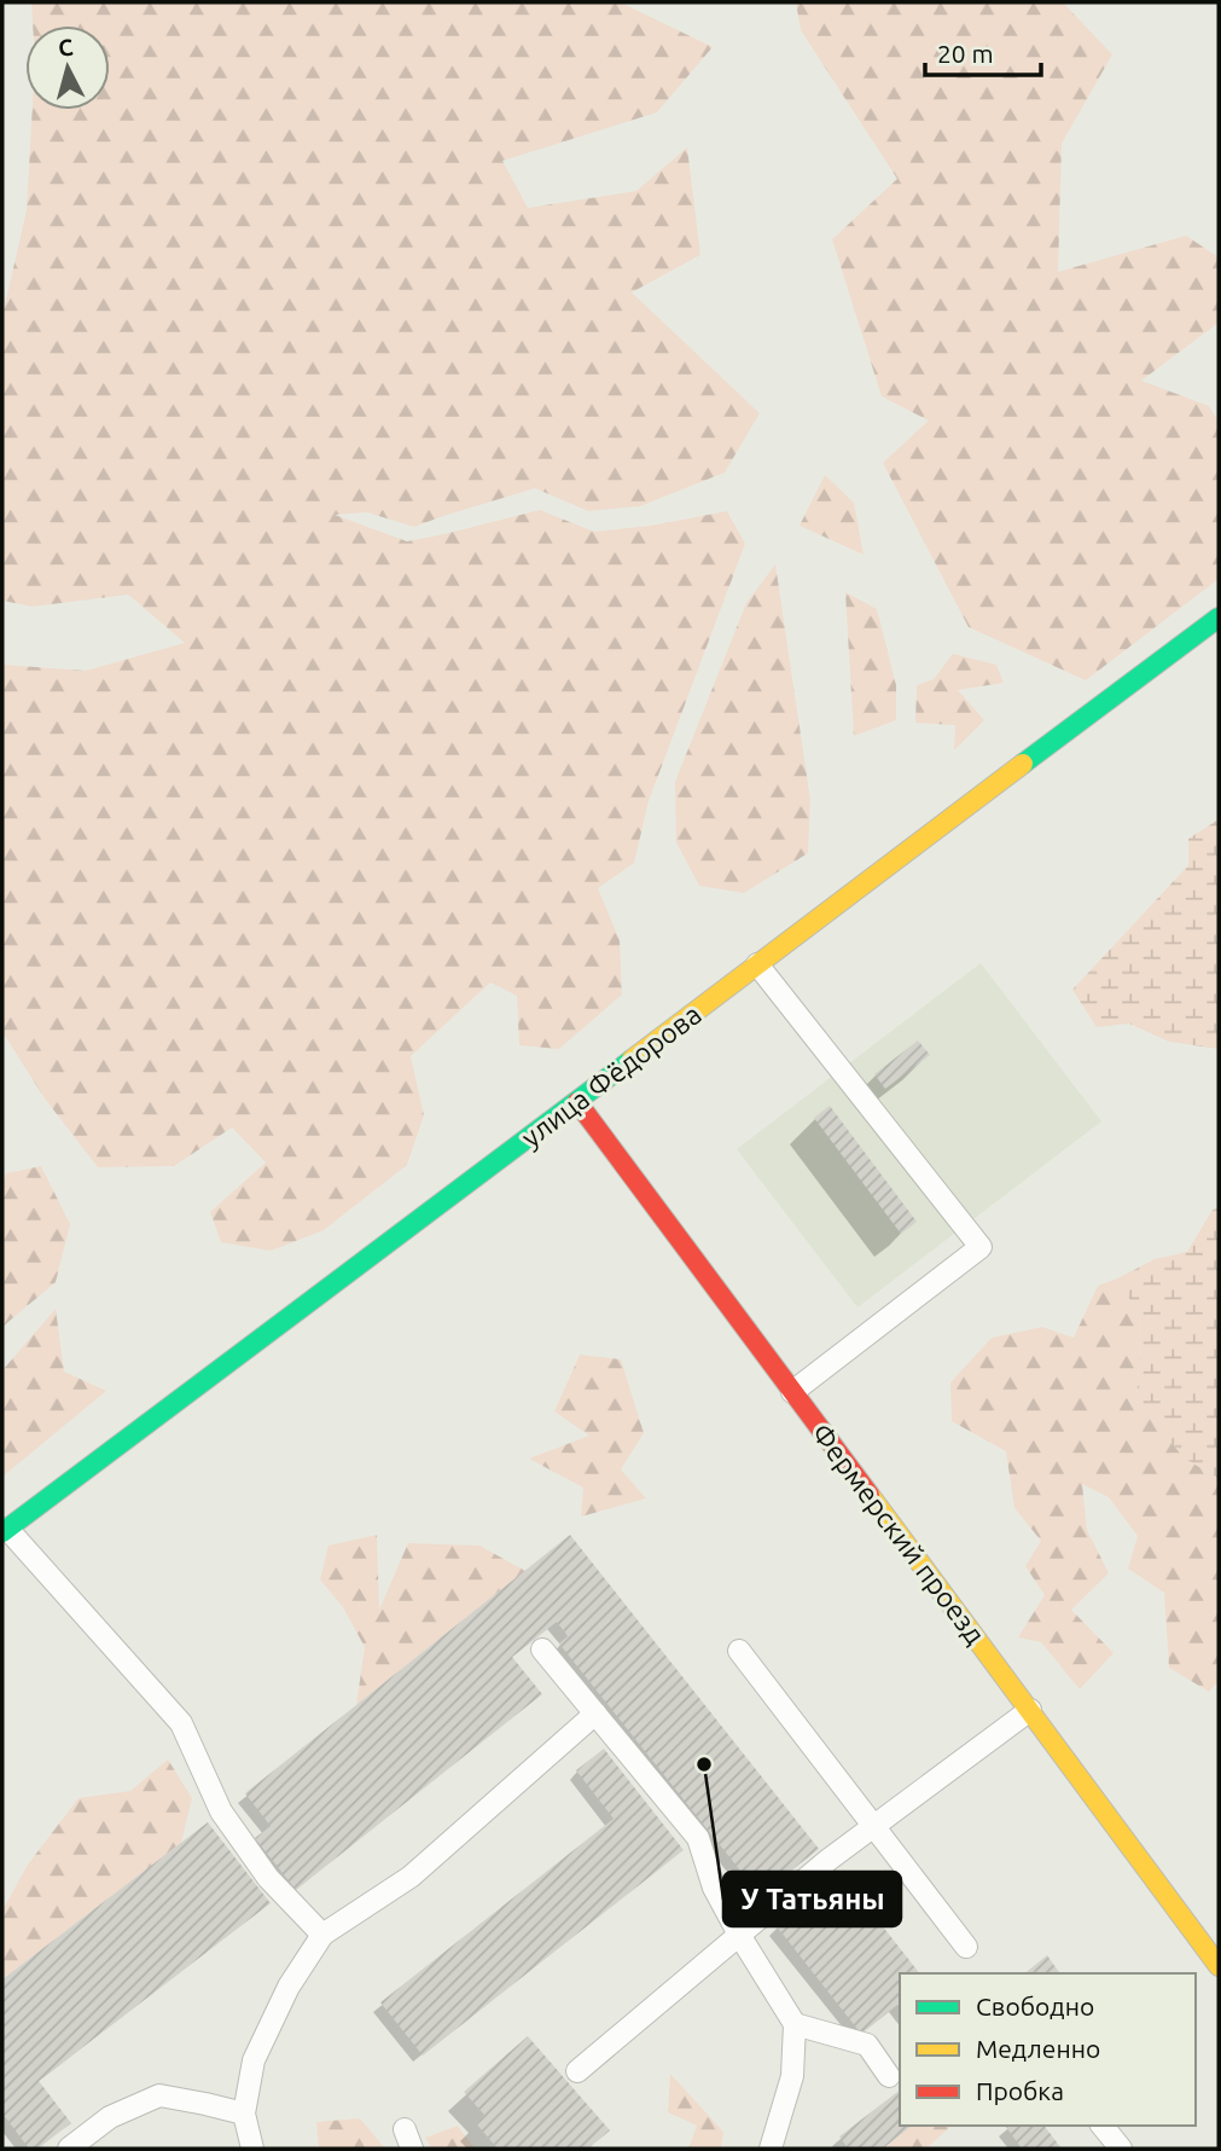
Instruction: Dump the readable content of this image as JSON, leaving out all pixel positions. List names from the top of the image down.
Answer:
{
  "streets": {
    "street": ["улица Фёдорова", "Фермерский проезд"]
  },
  "crossings": [
    ["улица Фёдорова", "Фермерский проезд"]
  ],
  "places": ["У Татьяны"],
  "legend": ["Свободно", "Медленно", "Пробка"],
  "scale_bar": "20 m",
  "north": "top"
}
